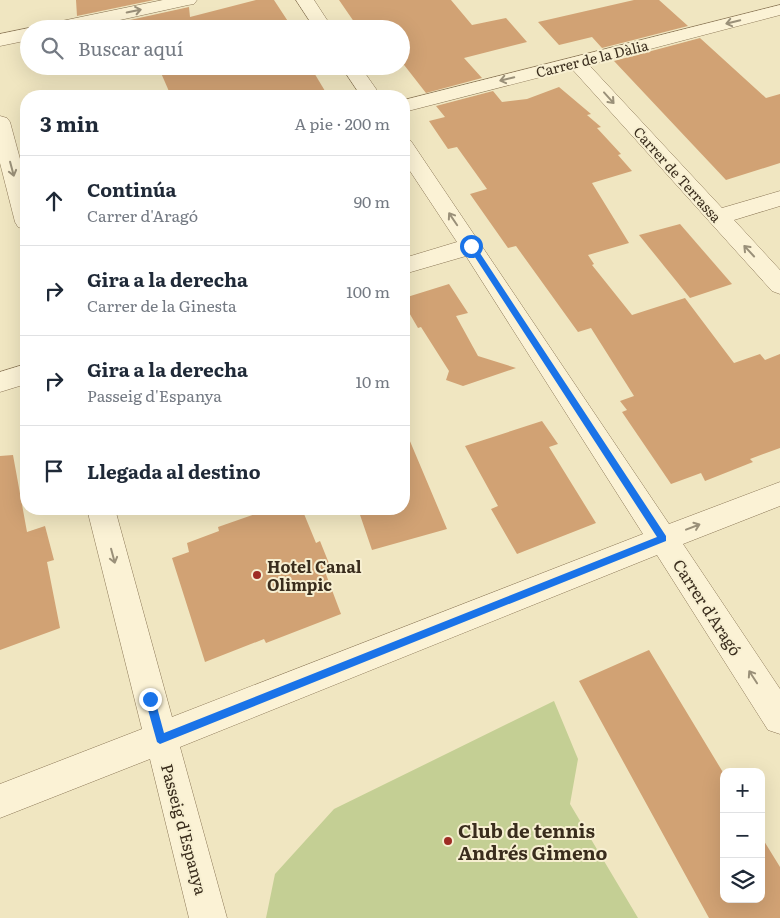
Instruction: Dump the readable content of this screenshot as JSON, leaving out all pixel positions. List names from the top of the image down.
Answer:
{
  "streets": {
    "street": [
      "Carrer de la Dàlia",
      "Carrer de Terrassa",
      "Carrer d'Aragó",
      "Passeig d'Espanya"
    ]
  },
  "crossings": [
    ["Carrer de la Dàlia", "Carrer de Terrassa"]
  ],
  "one_way": ["Carrer de la Dàlia", "Carrer d'Aragó", "Passeig d'Espanya"],
  "places": ["Hotel Canal Olimpic", "Club de tennis Andrés Gimeno"],
  "page": {
    "search": "Buscar aquí",
    "heading": ["3 min", "A pie · 200 m"],
    "list": [
      ["Continúa", "Carrer d'Aragó", "90 m"],
      ["Gira a la derecha", "Carrer de la Ginesta", "100 m"],
      ["Gira a la derecha", "Passeig d'Espanya", "10 m"],
      "Llegada al destino"
    ],
    "map_buttons": ["+", "−"]
  }
}
